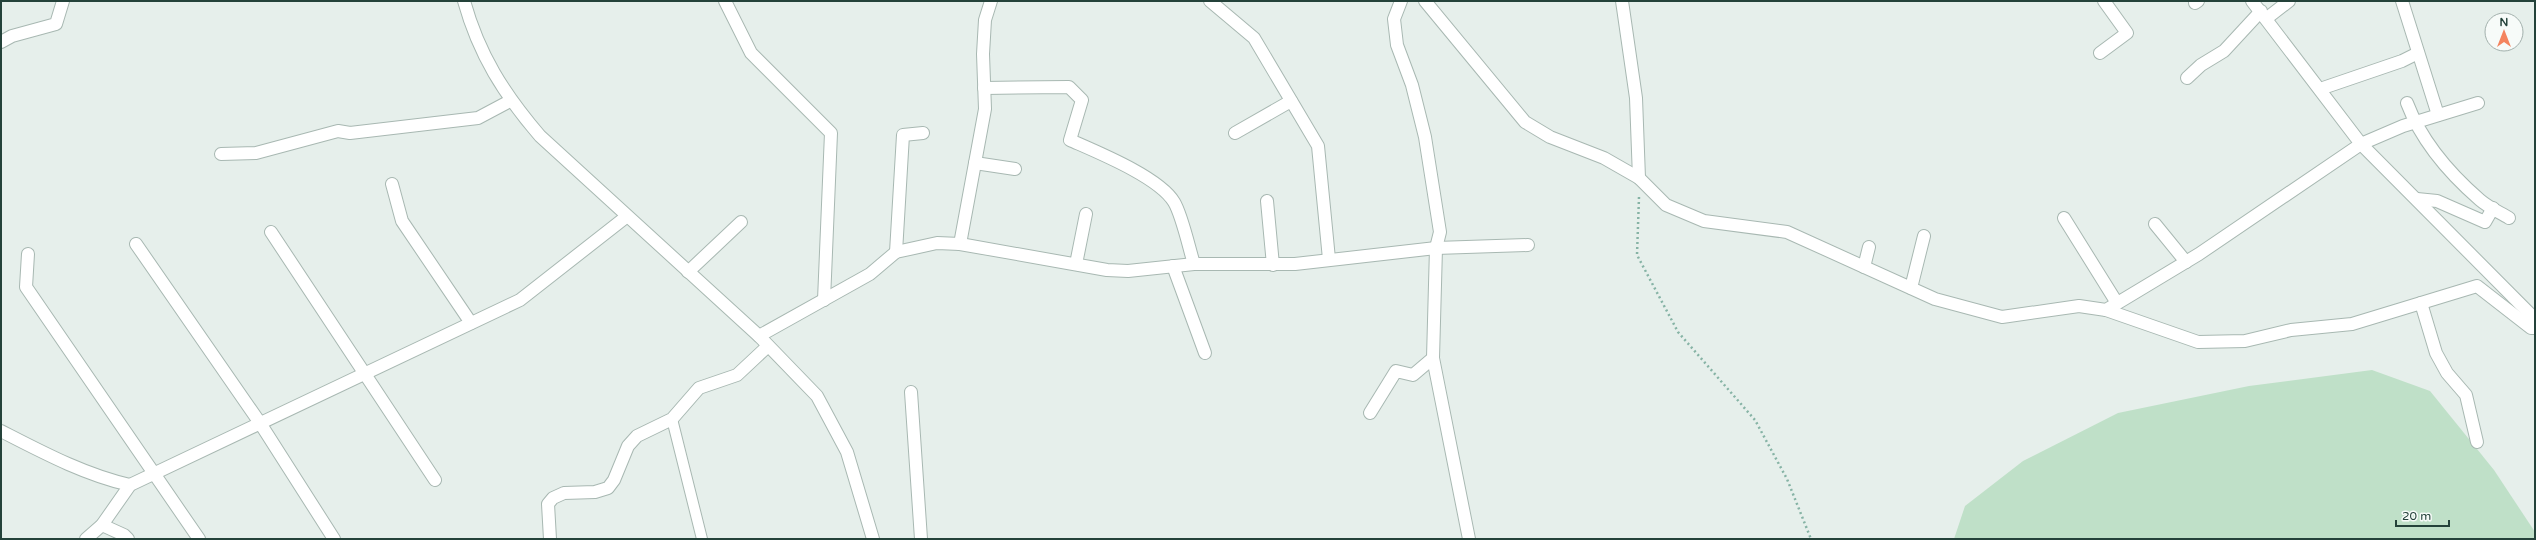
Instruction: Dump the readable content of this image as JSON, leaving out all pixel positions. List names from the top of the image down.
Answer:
{
  "scale_bar": "20 m",
  "north": "top"
}
